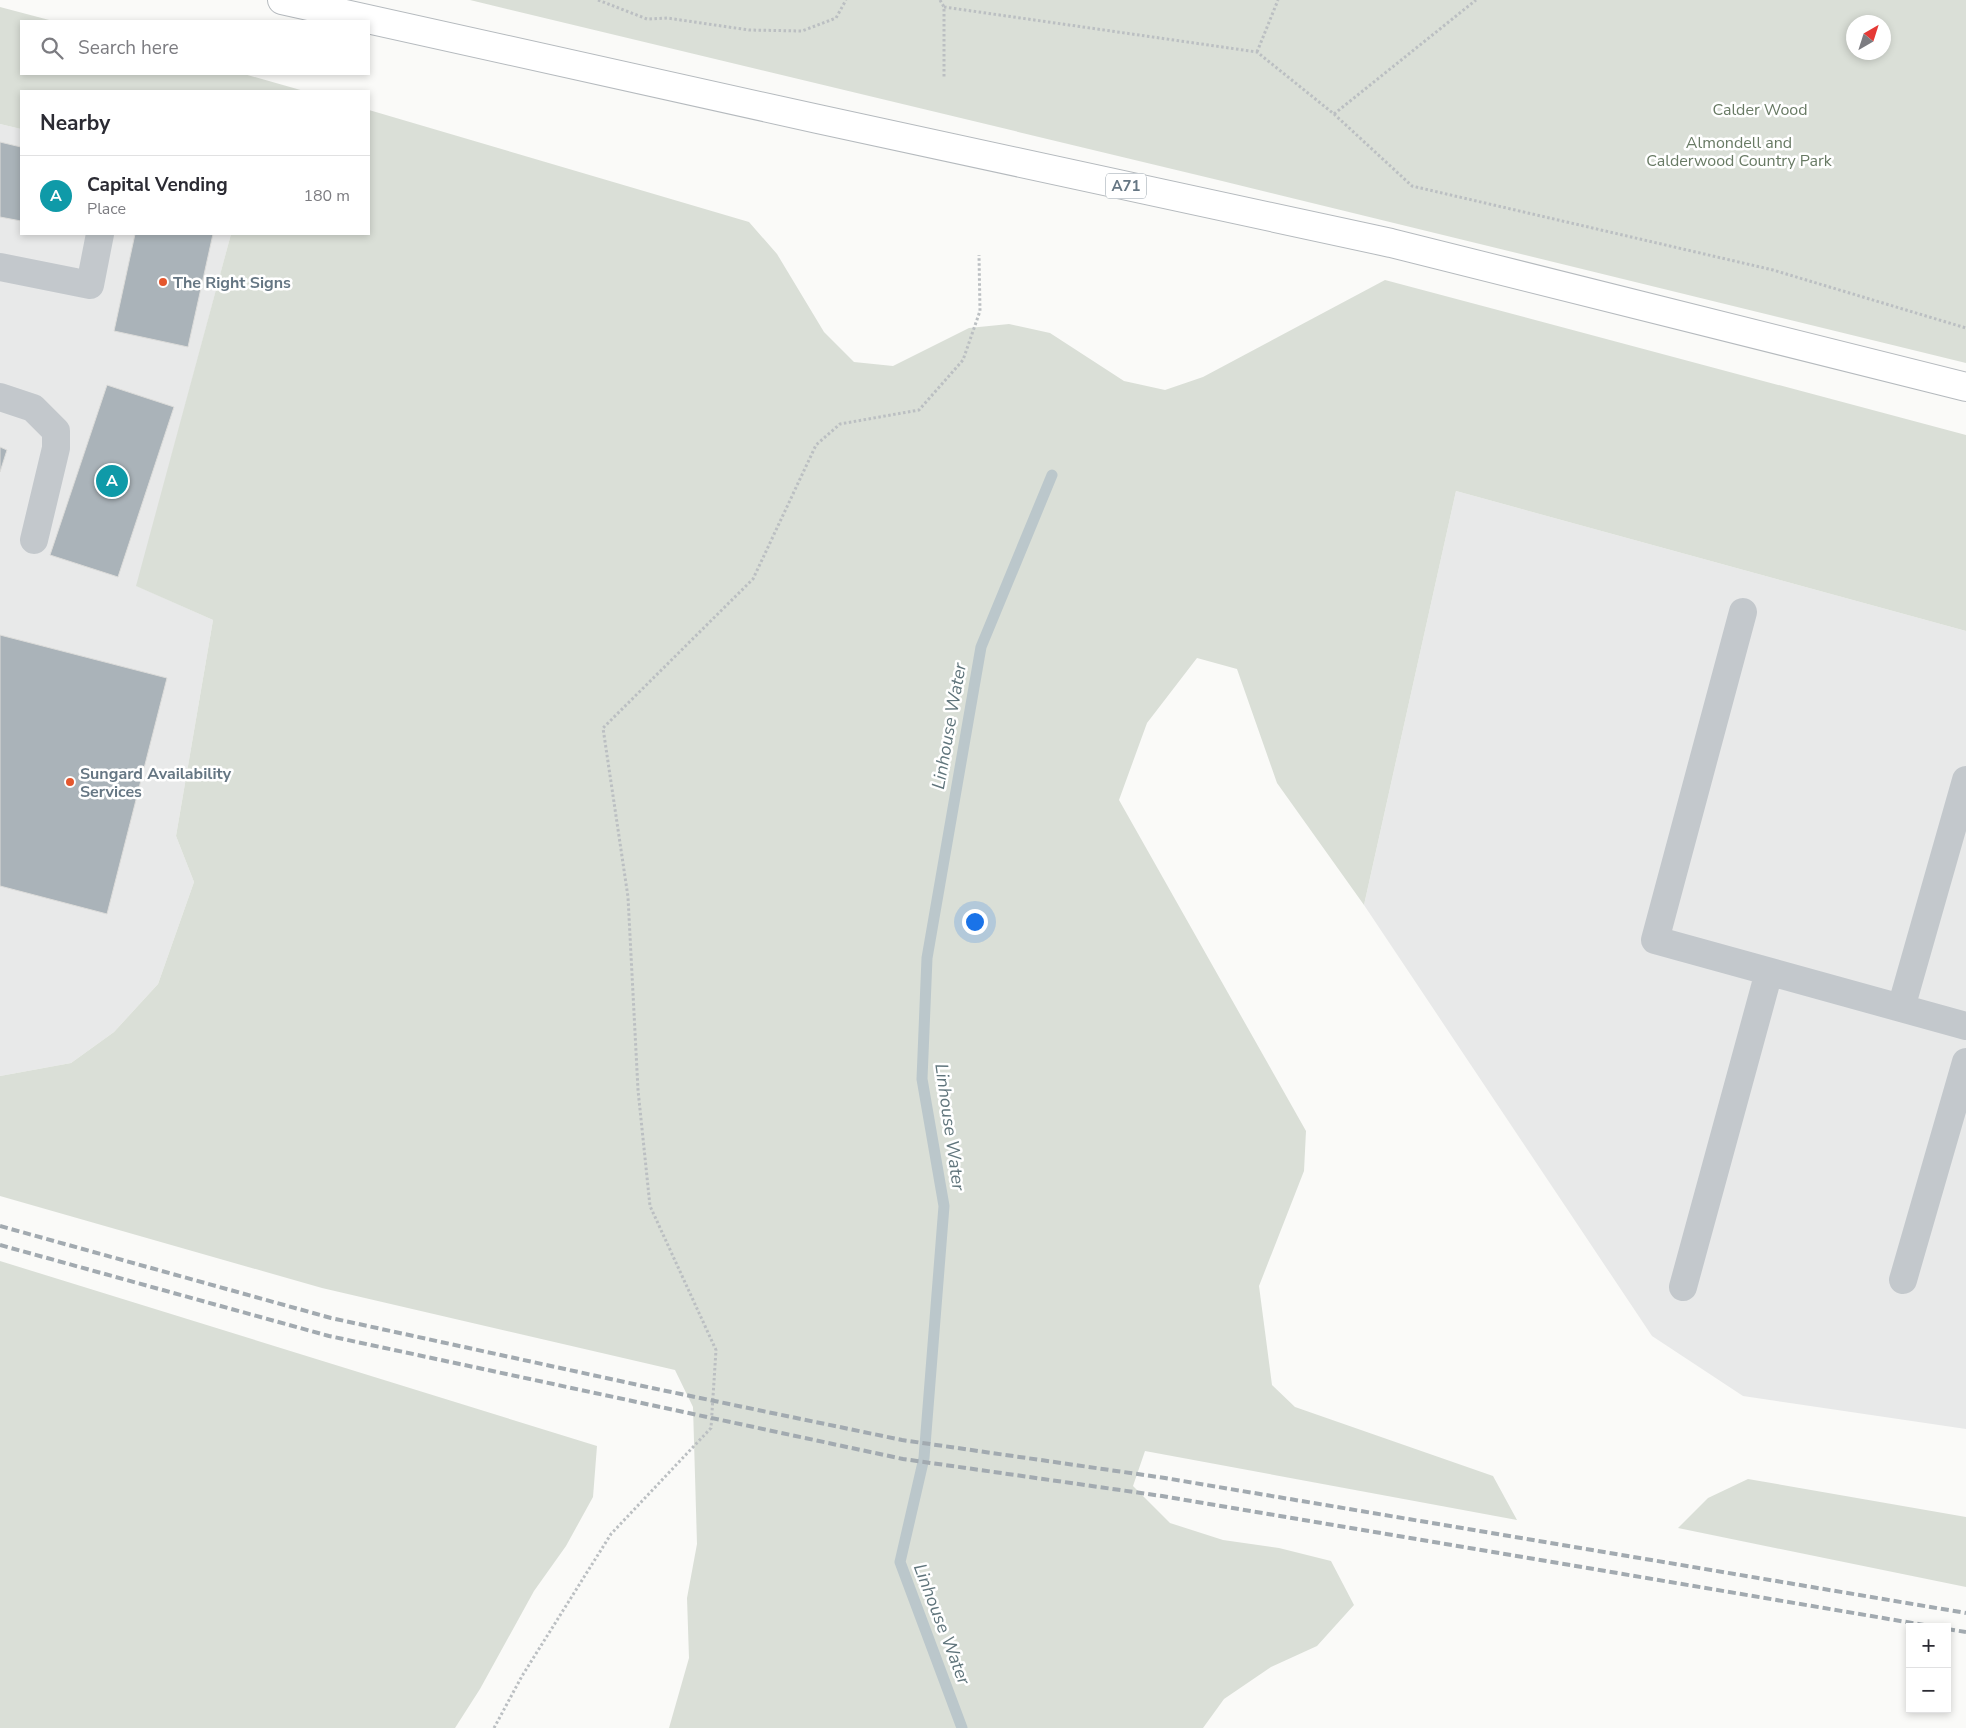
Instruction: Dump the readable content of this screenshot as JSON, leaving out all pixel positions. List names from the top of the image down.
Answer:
{
  "streets": {
    "main road": ["A71"]
  },
  "water": ["Linhouse Water"],
  "parks": ["Calder Wood", "Almondell and Calderwood Country Park"],
  "places": ["The Right Signs", "Sungard Availability Services"],
  "north": "top right",
  "page": {
    "search": "Search here",
    "heading": "Nearby",
    "list": [
      {
        "mark": "A",
        "name": "Capital Vending",
        "note": "Place",
        "value": "180 m"
      }
    ],
    "pins": "A",
    "map_buttons": ["+", "−"]
  }
}
